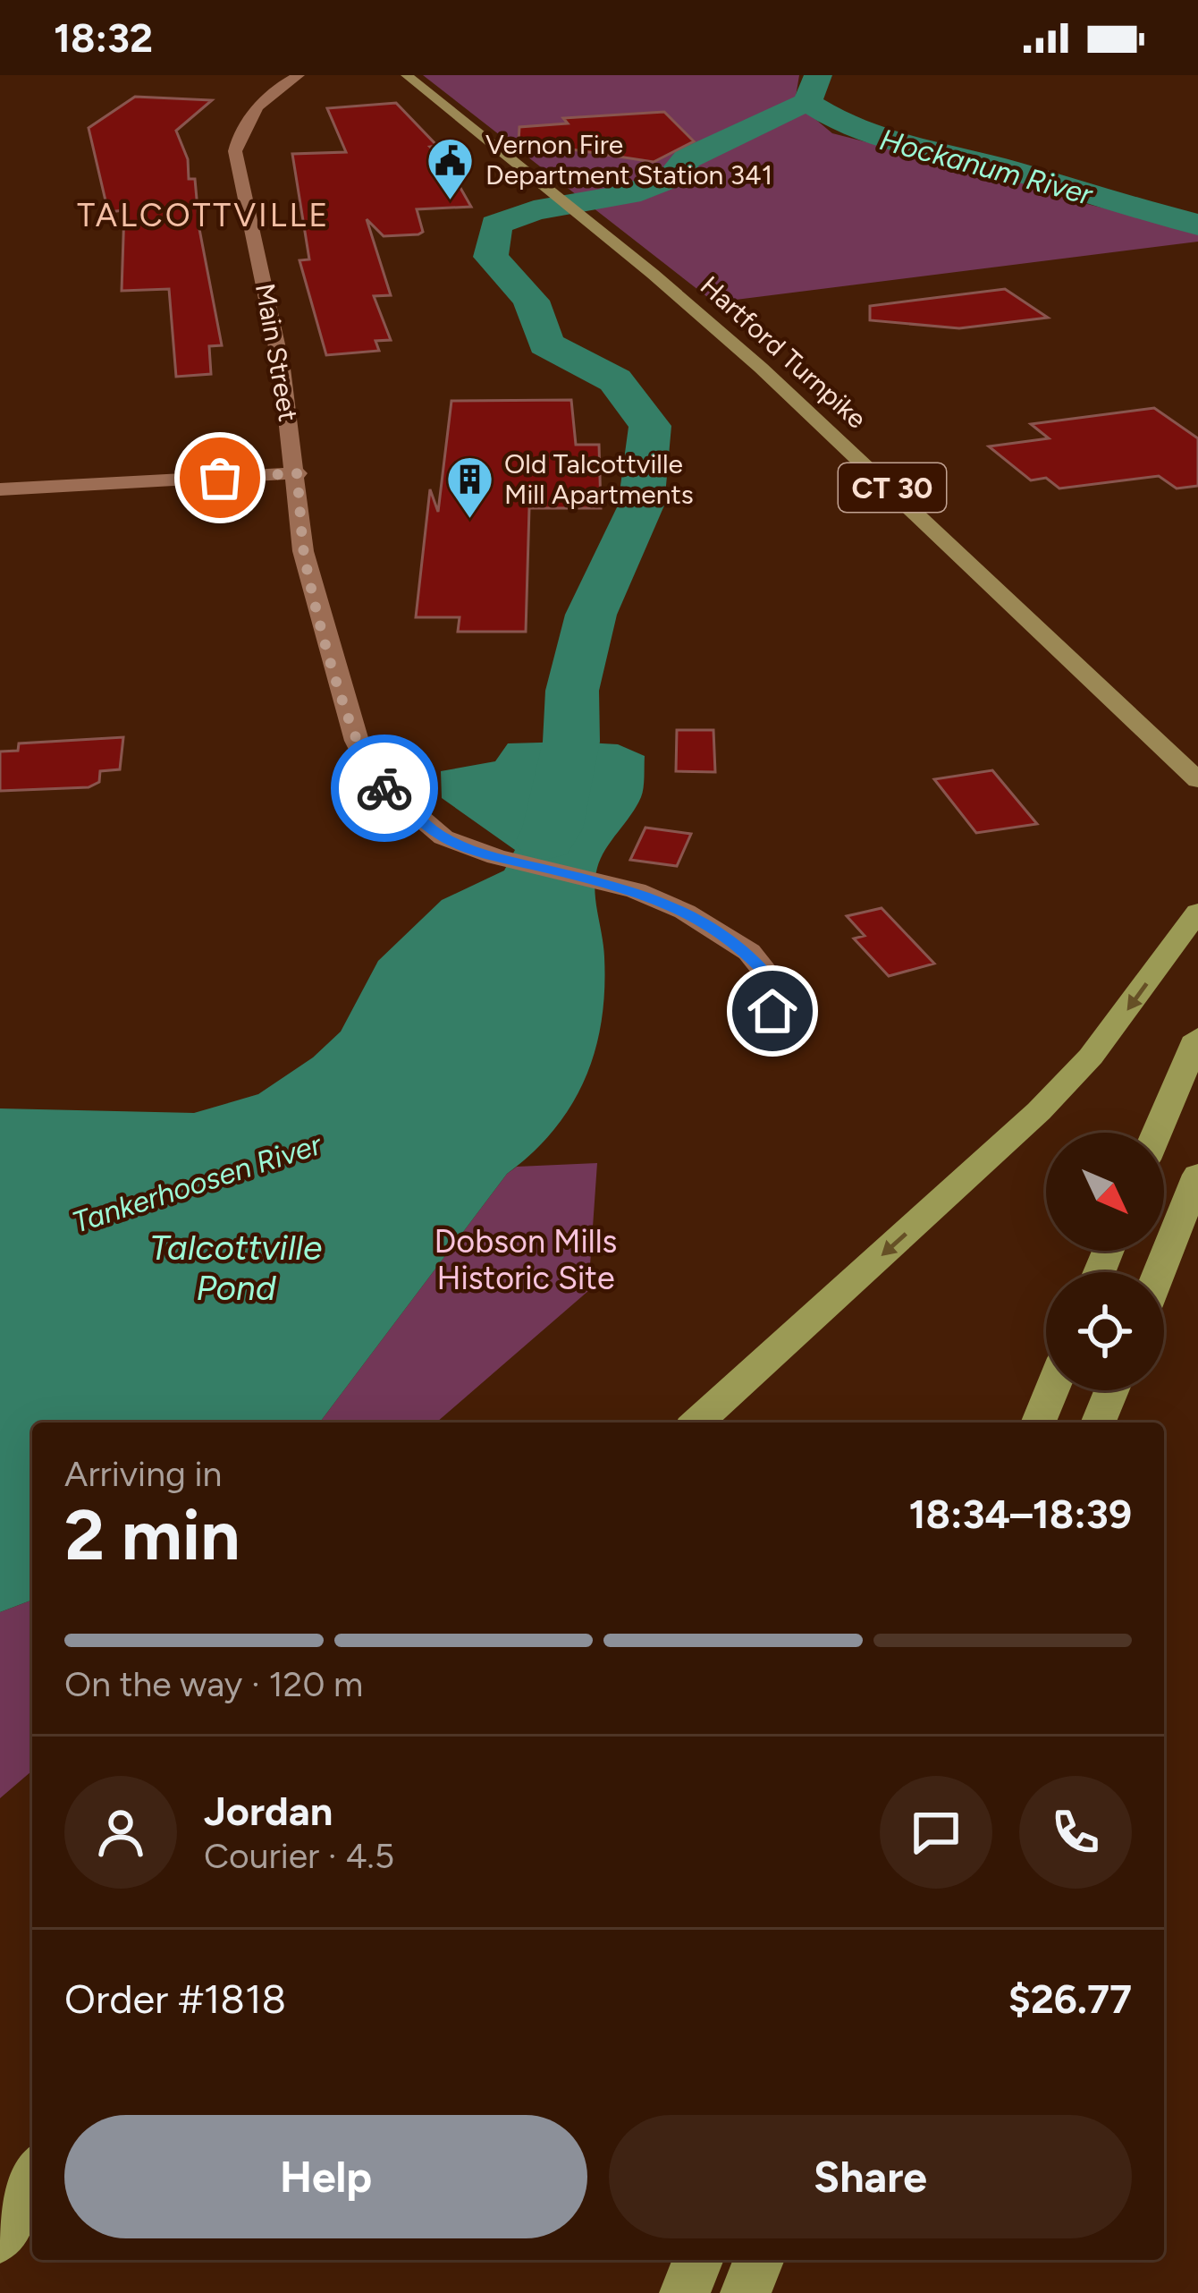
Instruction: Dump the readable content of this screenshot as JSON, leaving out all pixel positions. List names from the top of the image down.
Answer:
{
  "streets": {
    "main road": ["Hartford Turnpike", "CT 30"],
    "street": ["Main Street"]
  },
  "districts": ["TALCOTTVILLE"],
  "water": ["Hockanum River", "Tankerhoosen River", "Talcottville Pond"],
  "parks": ["Dobson Mills Historic Site"],
  "places": {
    "public building": ["Vernon Fire Department Station 341"],
    "building": ["Old Talcottville Mill Apartments"]
  },
  "north": "bottom right",
  "page": {
    "status": "18:32",
    "heading": ["2 min", "Arriving in", "18:34–18:39"],
    "panel": [
      "Jordan",
      "Courier · 4.5",
      "Order #1818",
      "$26.77"
    ],
    "bar": "On the way · 120 m",
    "buttons": ["Help", "Share"]
  }
}
